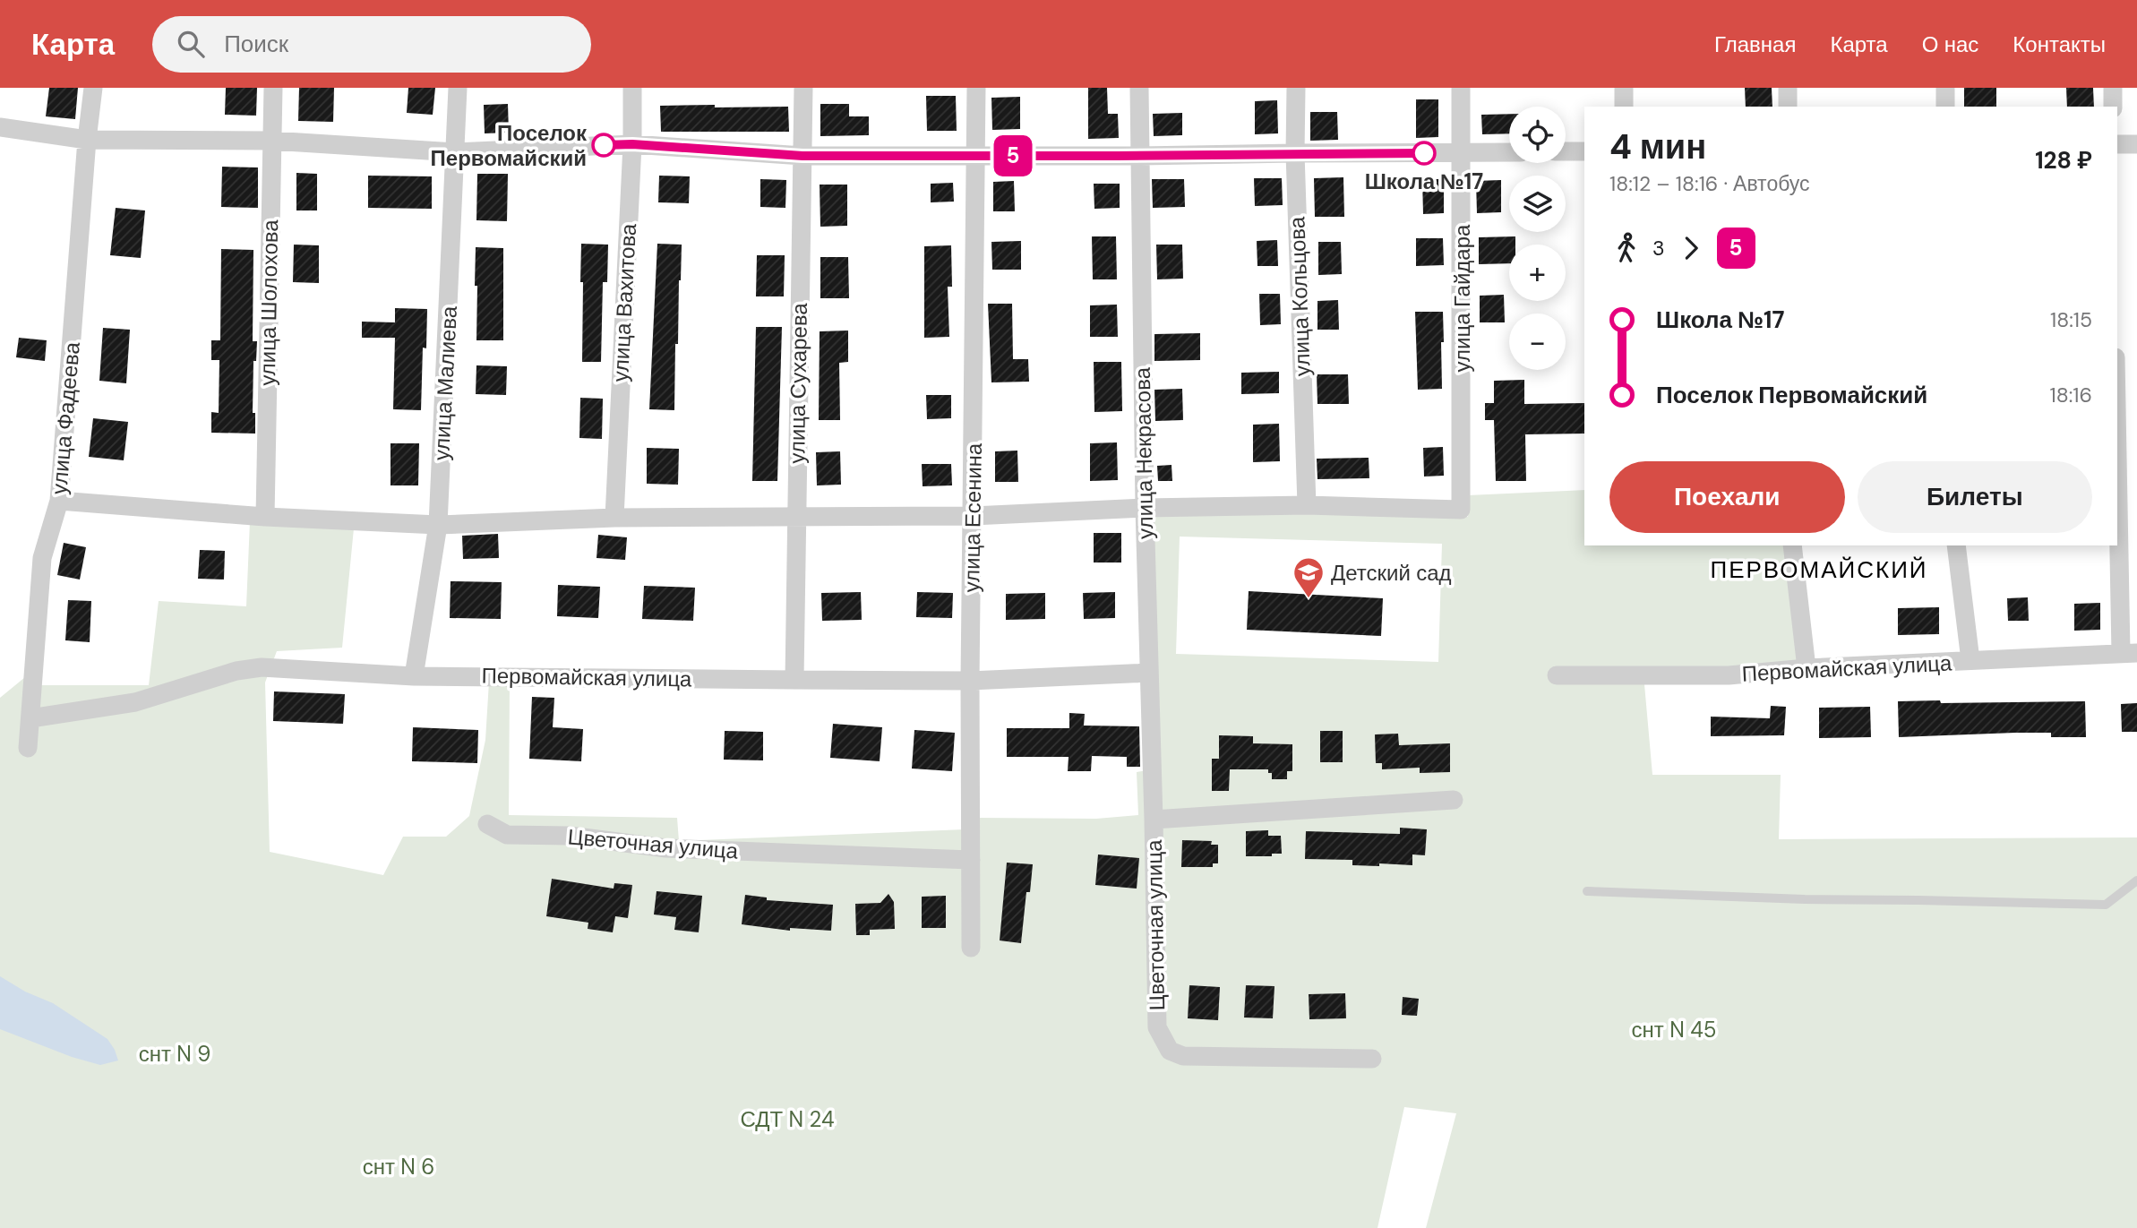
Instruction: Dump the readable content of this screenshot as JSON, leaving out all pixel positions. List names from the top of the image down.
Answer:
{
  "streets": {
    "street": [
      "улица Кольцова",
      "улица Гайдара",
      "улица Шолохова",
      "улица Вахитова",
      "улица Малиева",
      "улица Сухарева",
      "улица Фадеева",
      "улица Некрасова",
      "улица Есенина",
      "Первомайская улица",
      "Цветочная улица"
    ]
  },
  "crossings": [
    ["улица Кольцова", "улица Гайдара"],
    ["улица Малиева", "Первомайская улица"],
    ["улица Сухарева", "Первомайская улица"],
    ["улица Фадеева", "Первомайская улица"],
    ["улица Некрасова", "Первомайская улица"],
    ["улица Некрасова", "Цветочная улица"],
    ["улица Есенина", "Первомайская улица"],
    ["улица Есенина", "Цветочная улица"]
  ],
  "districts": ["ПЕРВОМАЙСКИЙ"],
  "parks": [
    "снт N 45",
    "снт N 9",
    "СДТ N 24",
    "снт N 6"
  ],
  "places": {
    "other": ["Поселок Первомайский", "Школа №17"],
    "school or university": ["Детский сад"]
  },
  "lines": ["bus line 5"],
  "page": {
    "header": "Карта",
    "search": "Поиск",
    "nav": [
      "Главная",
      "Карта",
      "О нас",
      "Контакты"
    ],
    "on_map": "5",
    "map_buttons": ["+", "−"],
    "heading": ["4 мин", "18:12 – 18:16 · Автобус", "128 ₽"],
    "legs": ["3", "5"],
    "list": [
      {
        "name": "Школа №17",
        "value": "18:15"
      },
      {
        "name": "Поселок Первомайский",
        "value": "18:16"
      }
    ],
    "buttons": ["Поехали", "Билеты"]
  }
}
